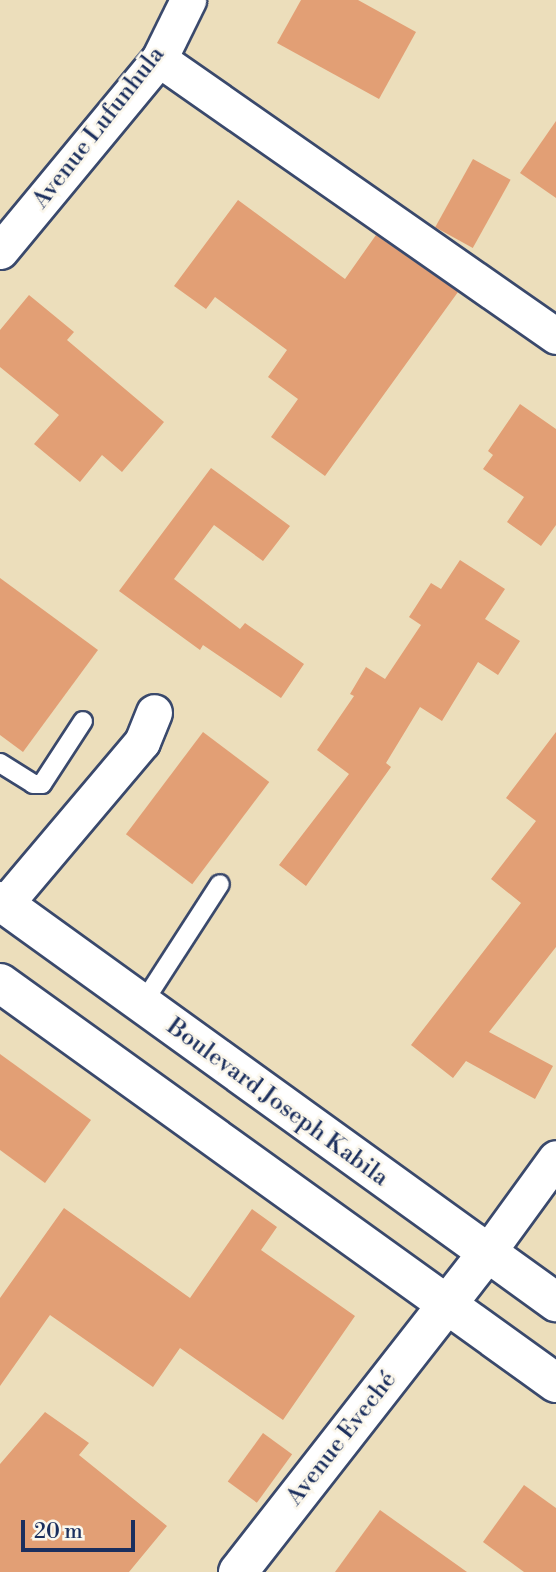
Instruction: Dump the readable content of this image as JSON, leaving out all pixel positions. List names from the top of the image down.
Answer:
{
  "streets": {
    "street": ["Avenue Lufunhula", "Boulevard Joseph Kabila", "Avenue Eveché"]
  },
  "crossings": [
    ["Boulevard Joseph Kabila", "Avenue Eveché"]
  ],
  "scale_bar": "20 m"
}
